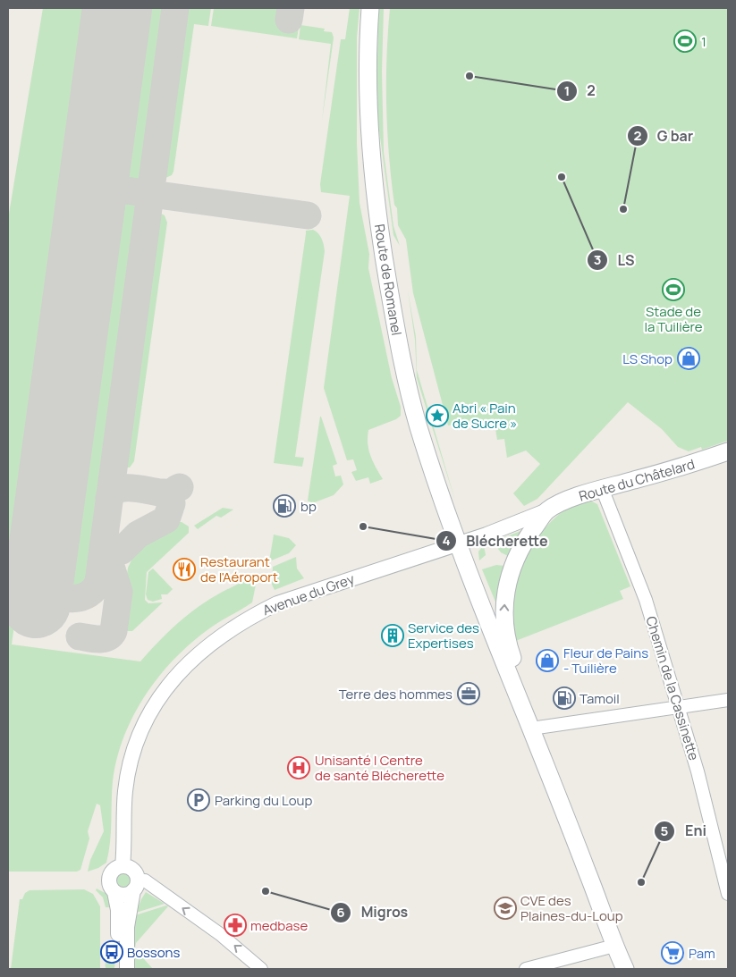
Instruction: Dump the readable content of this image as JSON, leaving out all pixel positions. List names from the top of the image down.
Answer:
{
  "streets": {
    "main road": ["Route de Romanel", "Route du Châtelard"],
    "street": ["Avenue du Grey", "Chemin de la Cassinette"]
  },
  "crossings": [
    ["Route de Romanel", "Avenue du Grey"],
    ["Route du Châtelard", "Avenue du Grey"],
    ["Route du Châtelard", "Chemin de la Cassinette"]
  ],
  "places": {
    "sports": ["1", "Stade de la Tuilière"],
    "other": [
      "2",
      "LS",
      "G bar",
      "Blécherette",
      "Eni",
      "Migros"
    ],
    "shop": ["LS Shop", "Fleur de Pains - Tuilière"],
    "place": ["Abri « Pain de Sucre »"],
    "fuel station": ["bp", "Tamoil"],
    "restaurant": ["Restaurant de l'Aéroport"],
    "building": ["Service des Expertises"],
    "office": ["Terre des hommes"],
    "hospital": ["Unisanté | Centre de santé Blécherette"],
    "parking": ["Parking du Loup"],
    "school or university": ["CVE des Plaines-du-Loup"],
    "pharmacy": ["medbase"],
    "bus stop": ["Bossons"],
    "supermarket": ["Pam"]
  }
}
